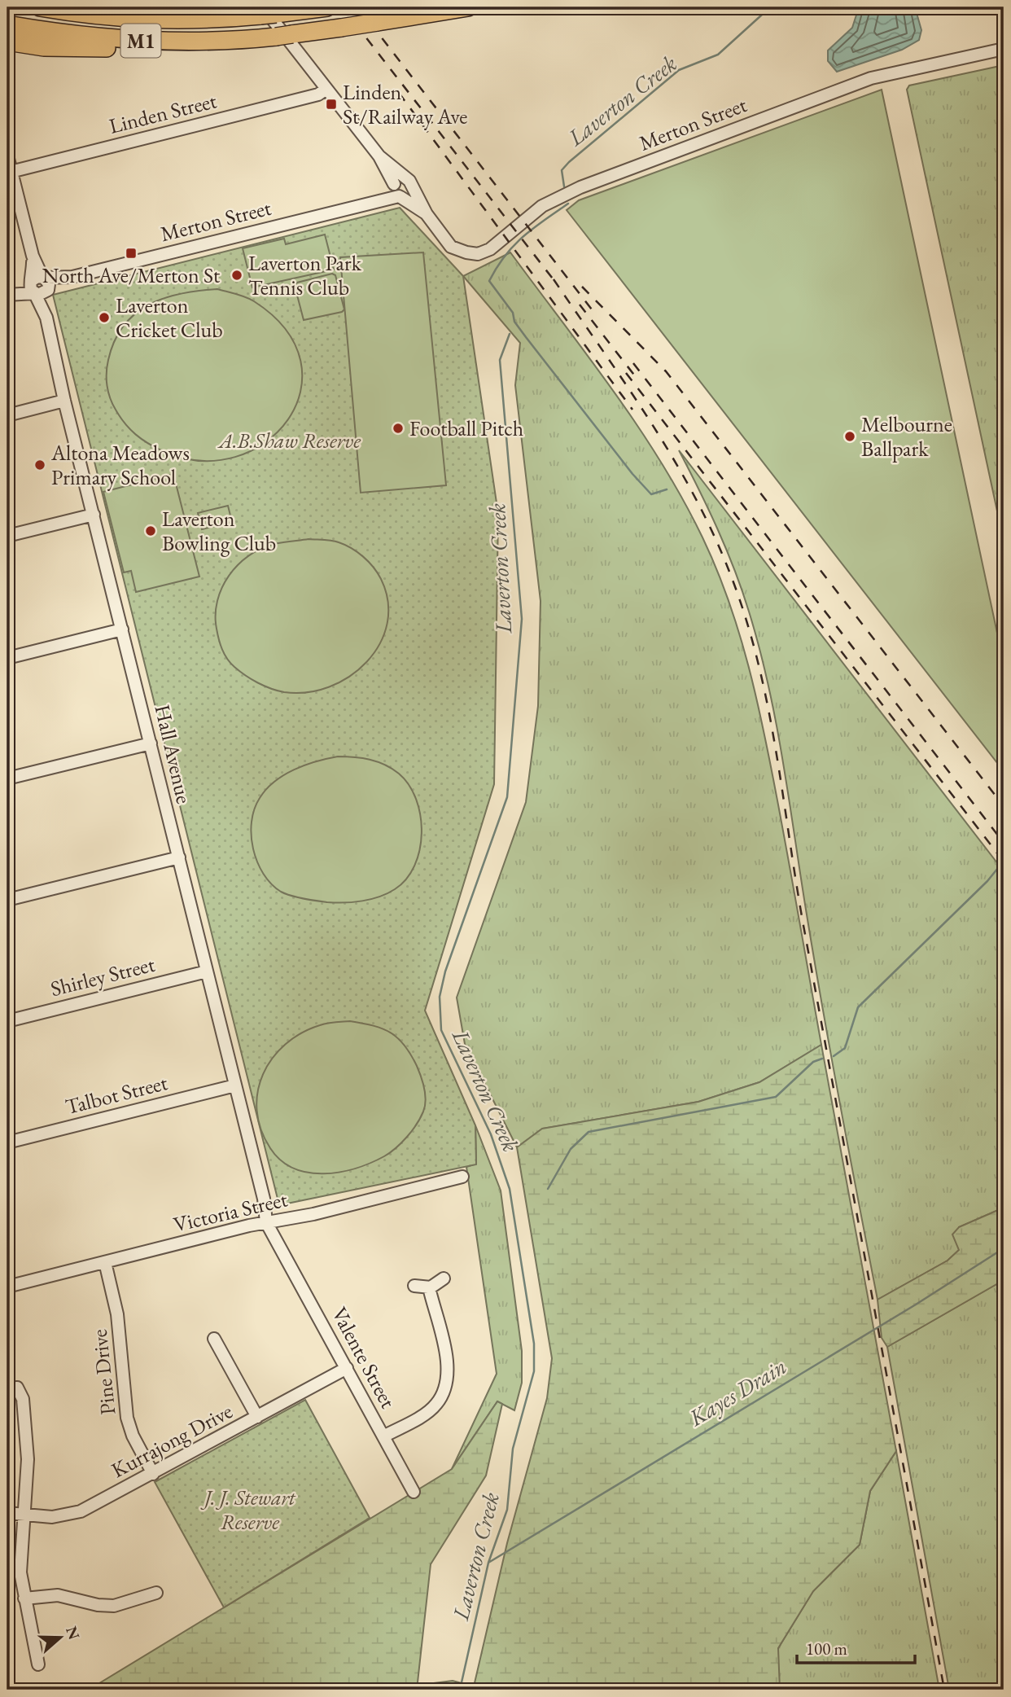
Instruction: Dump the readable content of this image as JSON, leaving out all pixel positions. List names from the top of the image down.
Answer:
{
  "streets": {
    "highway": ["M1"],
    "street": [
      "Linden Street",
      "Merton Street",
      "Hall Avenue",
      "Shirley Street",
      "Talbot Street",
      "Victoria Street",
      "Valente Street",
      "Pine Drive",
      "Kurrajong Drive"
    ]
  },
  "crossings": [
    ["Linden Street", "Hall Avenue"],
    ["Merton Street", "Hall Avenue"],
    ["Hall Avenue", "Shirley Street"],
    ["Hall Avenue", "Talbot Street"],
    ["Hall Avenue", "Victoria Street"],
    ["Hall Avenue", "Valente Street"],
    ["Victoria Street", "Valente Street"],
    ["Victoria Street", "Pine Drive"],
    ["Valente Street", "Kurrajong Drive"],
    ["Pine Drive", "Kurrajong Drive"]
  ],
  "water": ["Laverton Creek", "Kayes Drain"],
  "parks": ["A.B.Shaw Reserve", "J. J. Stewart Reserve"],
  "places": {
    "transit": ["Linden St/Railway Ave", "North Ave/Merton St"],
    "other": [
      "Laverton Park Tennis Club",
      "Laverton Cricket Club",
      "Football Pitch",
      "Melbourne Ballpark",
      "Altona Meadows Primary School",
      "Laverton Bowling Club"
    ]
  },
  "scale_bar": "100 m",
  "north": "right"
}
